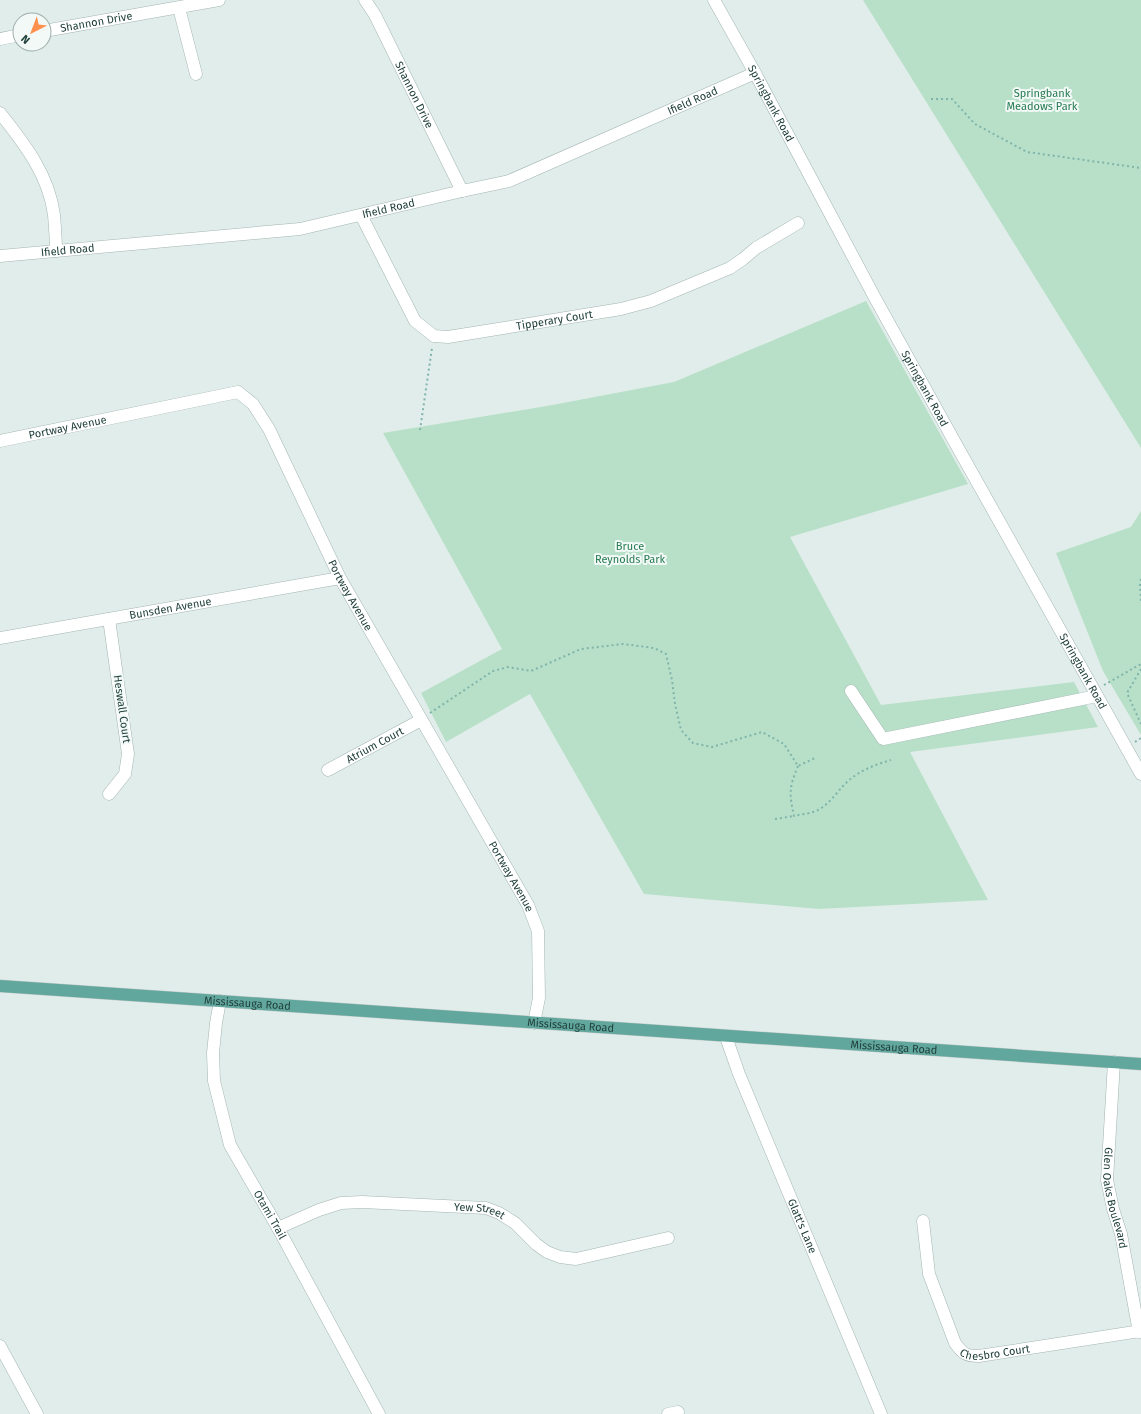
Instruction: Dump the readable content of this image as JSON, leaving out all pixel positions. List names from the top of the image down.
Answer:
{
  "streets": {
    "main road": ["Mississauga Road"],
    "street": [
      "Shannon Drive",
      "Ifield Road",
      "Springbank Road",
      "Tipperary Court",
      "Portway Avenue",
      "Bunsden Avenue",
      "Heswall Court",
      "Atrium Court",
      "Glen Oaks Boulevard",
      "Yew Street",
      "Otami Trail",
      "Glatt's Lane",
      "Chesbro Court"
    ]
  },
  "crossings": [
    ["Shannon Drive", "Ifield Road"],
    ["Ifield Road", "Springbank Road"],
    ["Portway Avenue", "Bunsden Avenue"],
    ["Portway Avenue", "Atrium Court"],
    ["Portway Avenue", "Mississauga Road"],
    ["Bunsden Avenue", "Heswall Court"],
    ["Mississauga Road", "Glen Oaks Boulevard"],
    ["Mississauga Road", "Otami Trail"],
    ["Mississauga Road", "Glatt's Lane"],
    ["Glen Oaks Boulevard", "Chesbro Court"],
    ["Yew Street", "Otami Trail"]
  ],
  "parks": ["Springbank Meadows Park", "Bruce Reynolds Park"],
  "north": "bottom left"
}
